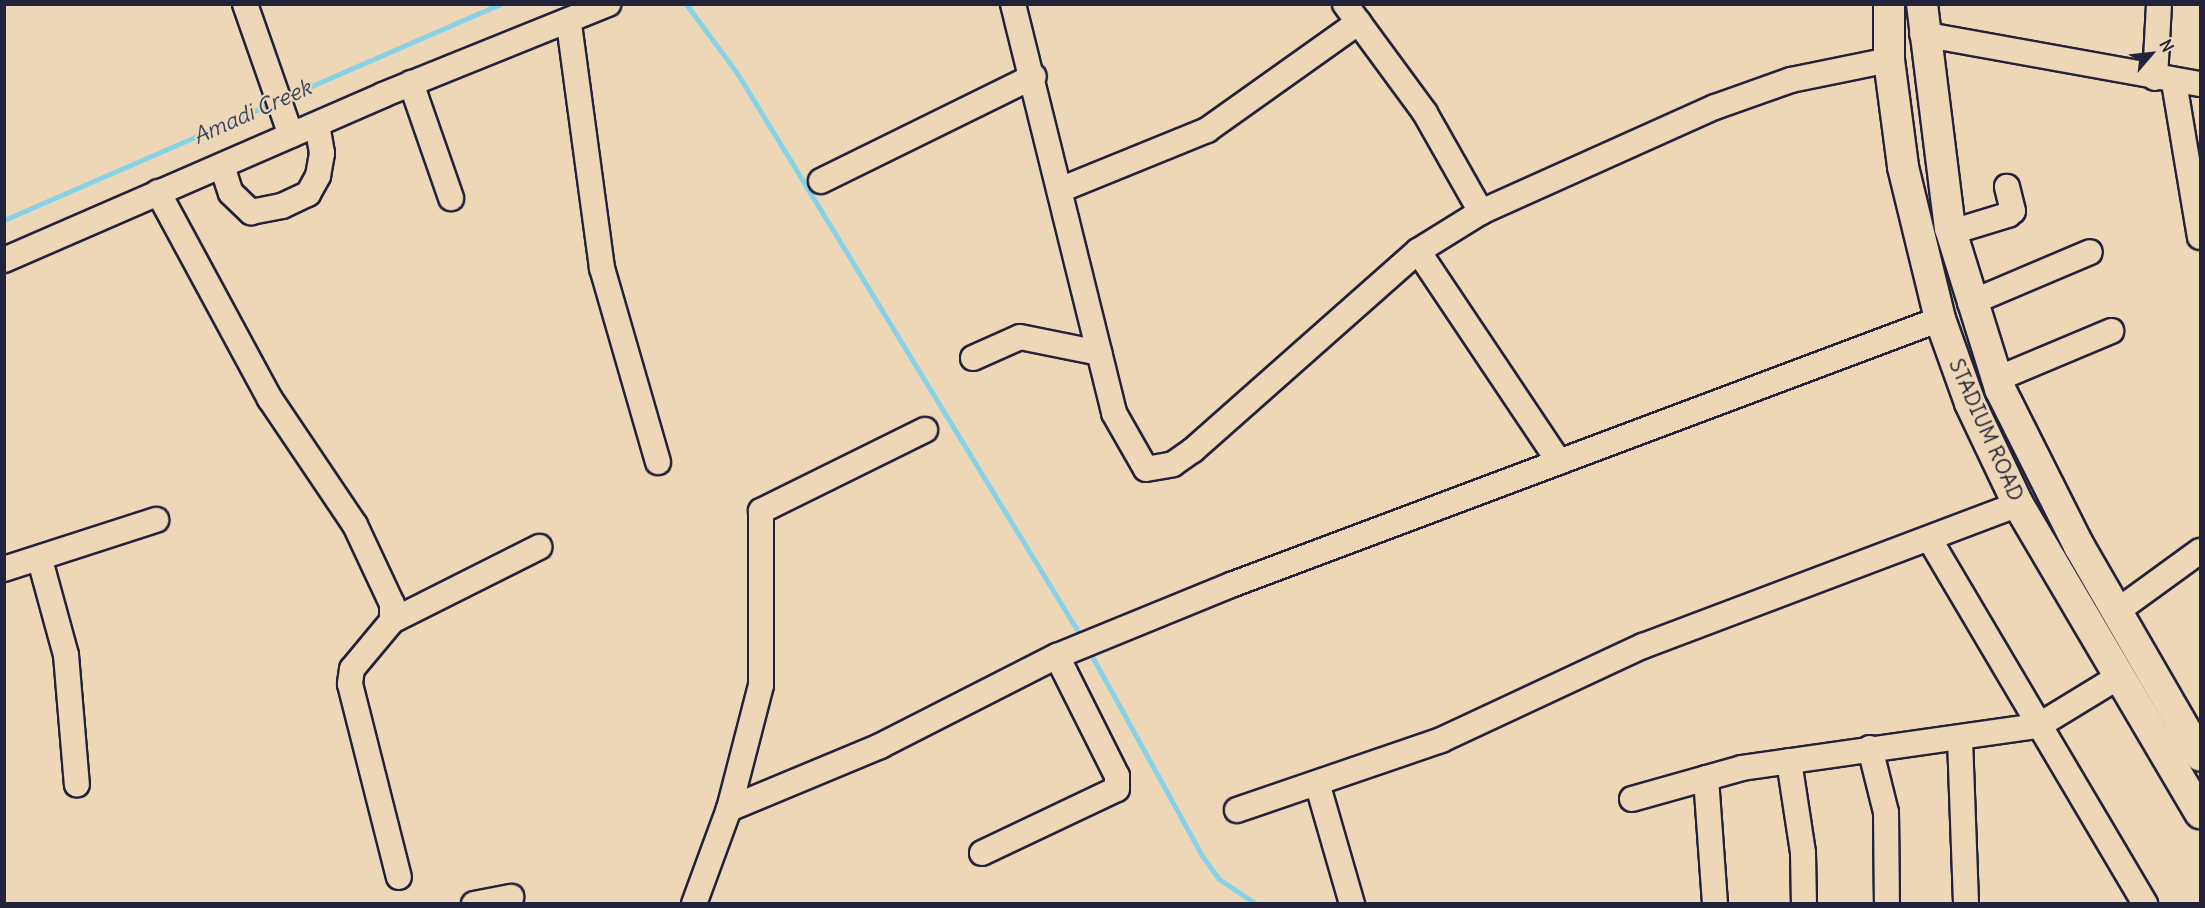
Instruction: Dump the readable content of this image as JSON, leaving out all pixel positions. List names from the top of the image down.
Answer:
{
  "streets": {
    "main road": ["STADIUM ROAD"]
  },
  "water": ["Amadi Creek"],
  "north": "top right"
}
